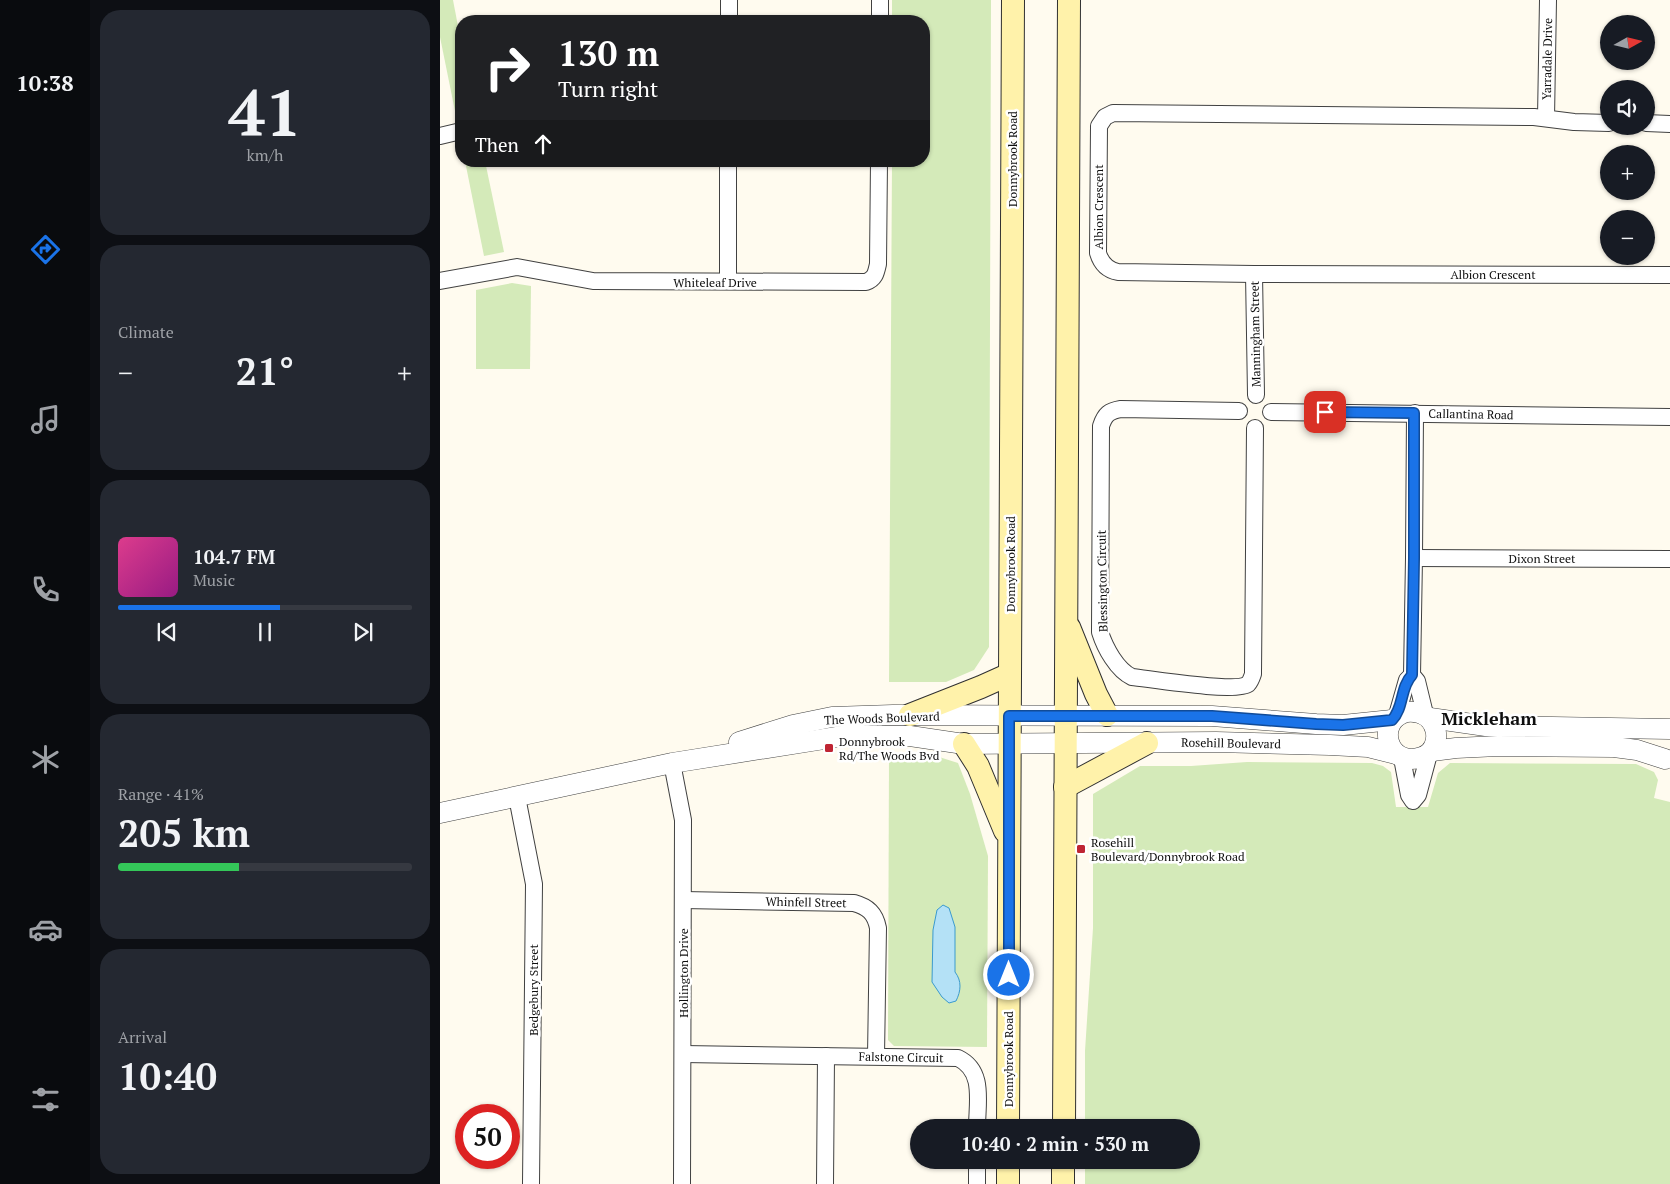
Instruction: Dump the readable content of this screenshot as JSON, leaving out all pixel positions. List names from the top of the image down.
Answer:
{
  "streets": {
    "main road": ["Donnybrook Road"],
    "street": [
      "Yarradale Drive",
      "Albion Crescent",
      "Whiteleaf Drive",
      "Manningham Street",
      "Callantina Road",
      "Dixon Street",
      "Blessington Circuit",
      "The Woods Boulevard",
      "Rosehill Boulevard",
      "Whinfell Street",
      "Hollington Drive",
      "Bedgebury Street",
      "Falstone Circuit"
    ]
  },
  "crossings": [
    ["Yarradale Drive", "Albion Crescent"],
    ["Donnybrook Road", "The Woods Boulevard"],
    ["Albion Crescent", "Manningham Street"],
    ["Manningham Street", "Callantina Road"],
    ["Manningham Street", "Blessington Circuit"],
    ["Callantina Road", "Blessington Circuit"],
    ["The Woods Boulevard", "Rosehill Boulevard"],
    ["The Woods Boulevard", "Hollington Drive"],
    ["The Woods Boulevard", "Bedgebury Street"],
    ["Whinfell Street", "Hollington Drive"],
    ["Whinfell Street", "Falstone Circuit"],
    ["Hollington Drive", "Falstone Circuit"]
  ],
  "districts": ["Mickleham"],
  "places": {
    "transit": ["Donnybrook Rd/The Woods Bvd", "Rosehill Boulevard/Donnybrook Road"]
  },
  "north": "right",
  "page": {
    "tabs": "10:38",
    "tile": [
      ["41", "km/h"],
      "Climate",
      ["Range · 41%", "205 km"],
      ["Arrival", "10:40"]
    ],
    "map_buttons": ["+", "−"],
    "turn": ["130 m", "Turn right"],
    "then": "Then",
    "heat": ["−", "21°", "+"],
    "song": ["104.7 FM", "Music"],
    "limit": "50",
    "trip": "10:40 · 2 min · 530 m"
  }
}
